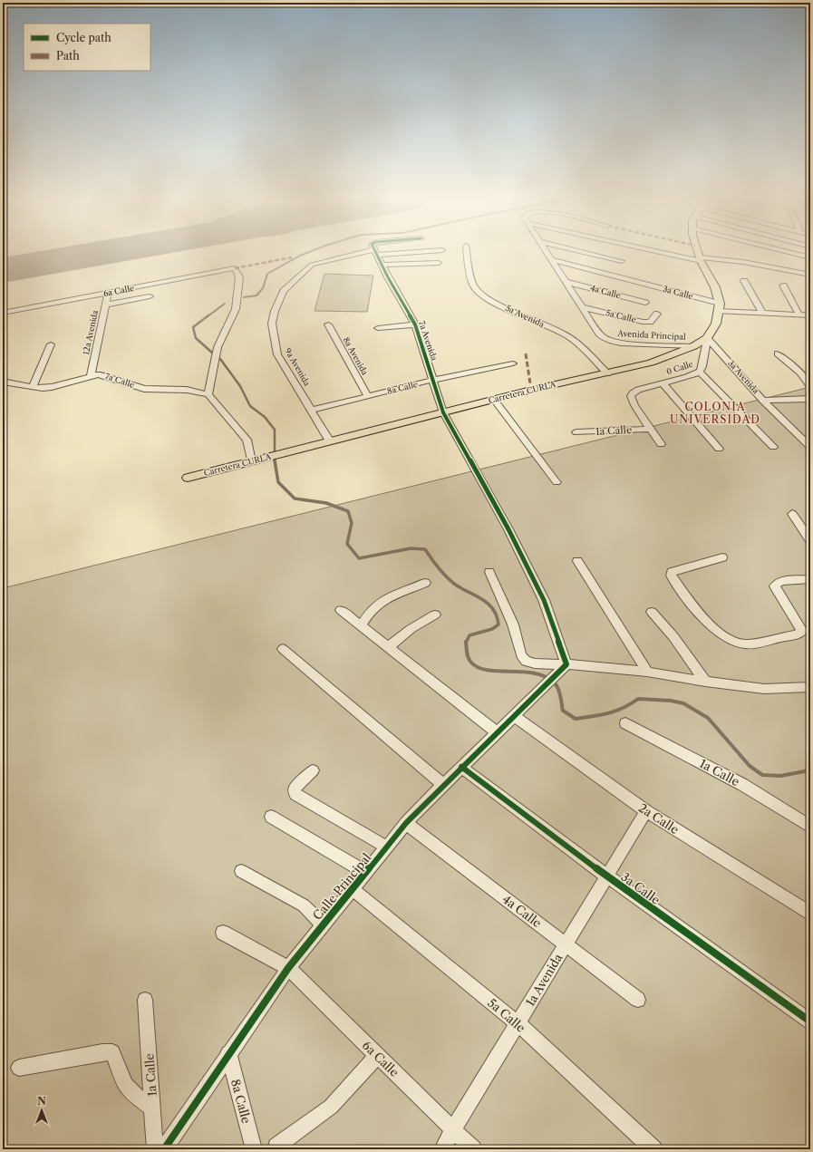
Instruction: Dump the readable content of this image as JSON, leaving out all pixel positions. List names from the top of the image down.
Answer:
{
  "streets": {
    "main road": ["Carretera CURLA"],
    "street": [
      "6a Calle",
      "4a Calle",
      "3a Calle",
      "5a Avenida",
      "5a Calle",
      "12a Avenida",
      "Avenida Principal",
      "7a Avenida",
      "8a Avenida",
      "9a Avenida",
      "0 Calle",
      "3a Avenida",
      "7a Calle",
      "8a Calle",
      "1a Calle",
      "2a Calle",
      "Calle Principal",
      "1a Avenida"
    ]
  },
  "crossings": [
    ["6a Calle", "12a Avenida"],
    ["6a Calle", "7a Calle"],
    ["6a Calle", "Calle Principal"],
    ["6a Calle", "1a Avenida"],
    ["4a Calle", "Avenida Principal"],
    ["4a Calle", "Calle Principal"],
    ["4a Calle", "1a Avenida"],
    ["3a Calle", "Avenida Principal"],
    ["3a Calle", "Carretera CURLA"],
    ["3a Calle", "Calle Principal"],
    ["3a Calle", "1a Avenida"],
    ["5a Avenida", "Carretera CURLA"],
    ["5a Calle", "Avenida Principal"],
    ["5a Calle", "Calle Principal"],
    ["5a Calle", "1a Avenida"],
    ["12a Avenida", "7a Calle"],
    ["Avenida Principal", "Carretera CURLA"],
    ["7a Avenida", "8a Calle"],
    ["7a Avenida", "Carretera CURLA"],
    ["7a Avenida", "Calle Principal"],
    ["8a Avenida", "8a Calle"],
    ["9a Avenida", "8a Calle"],
    ["9a Avenida", "Carretera CURLA"],
    ["0 Calle", "3a Avenida"],
    ["0 Calle", "Carretera CURLA"],
    ["0 Calle", "1a Calle"],
    ["3a Avenida", "Carretera CURLA"],
    ["8a Calle", "Calle Principal"],
    ["2a Calle", "Calle Principal"],
    ["2a Calle", "1a Avenida"]
  ],
  "districts": ["COLONIA UNIVERSIDAD"],
  "legend": ["Cycle path", "Path"],
  "north": "top"
}
